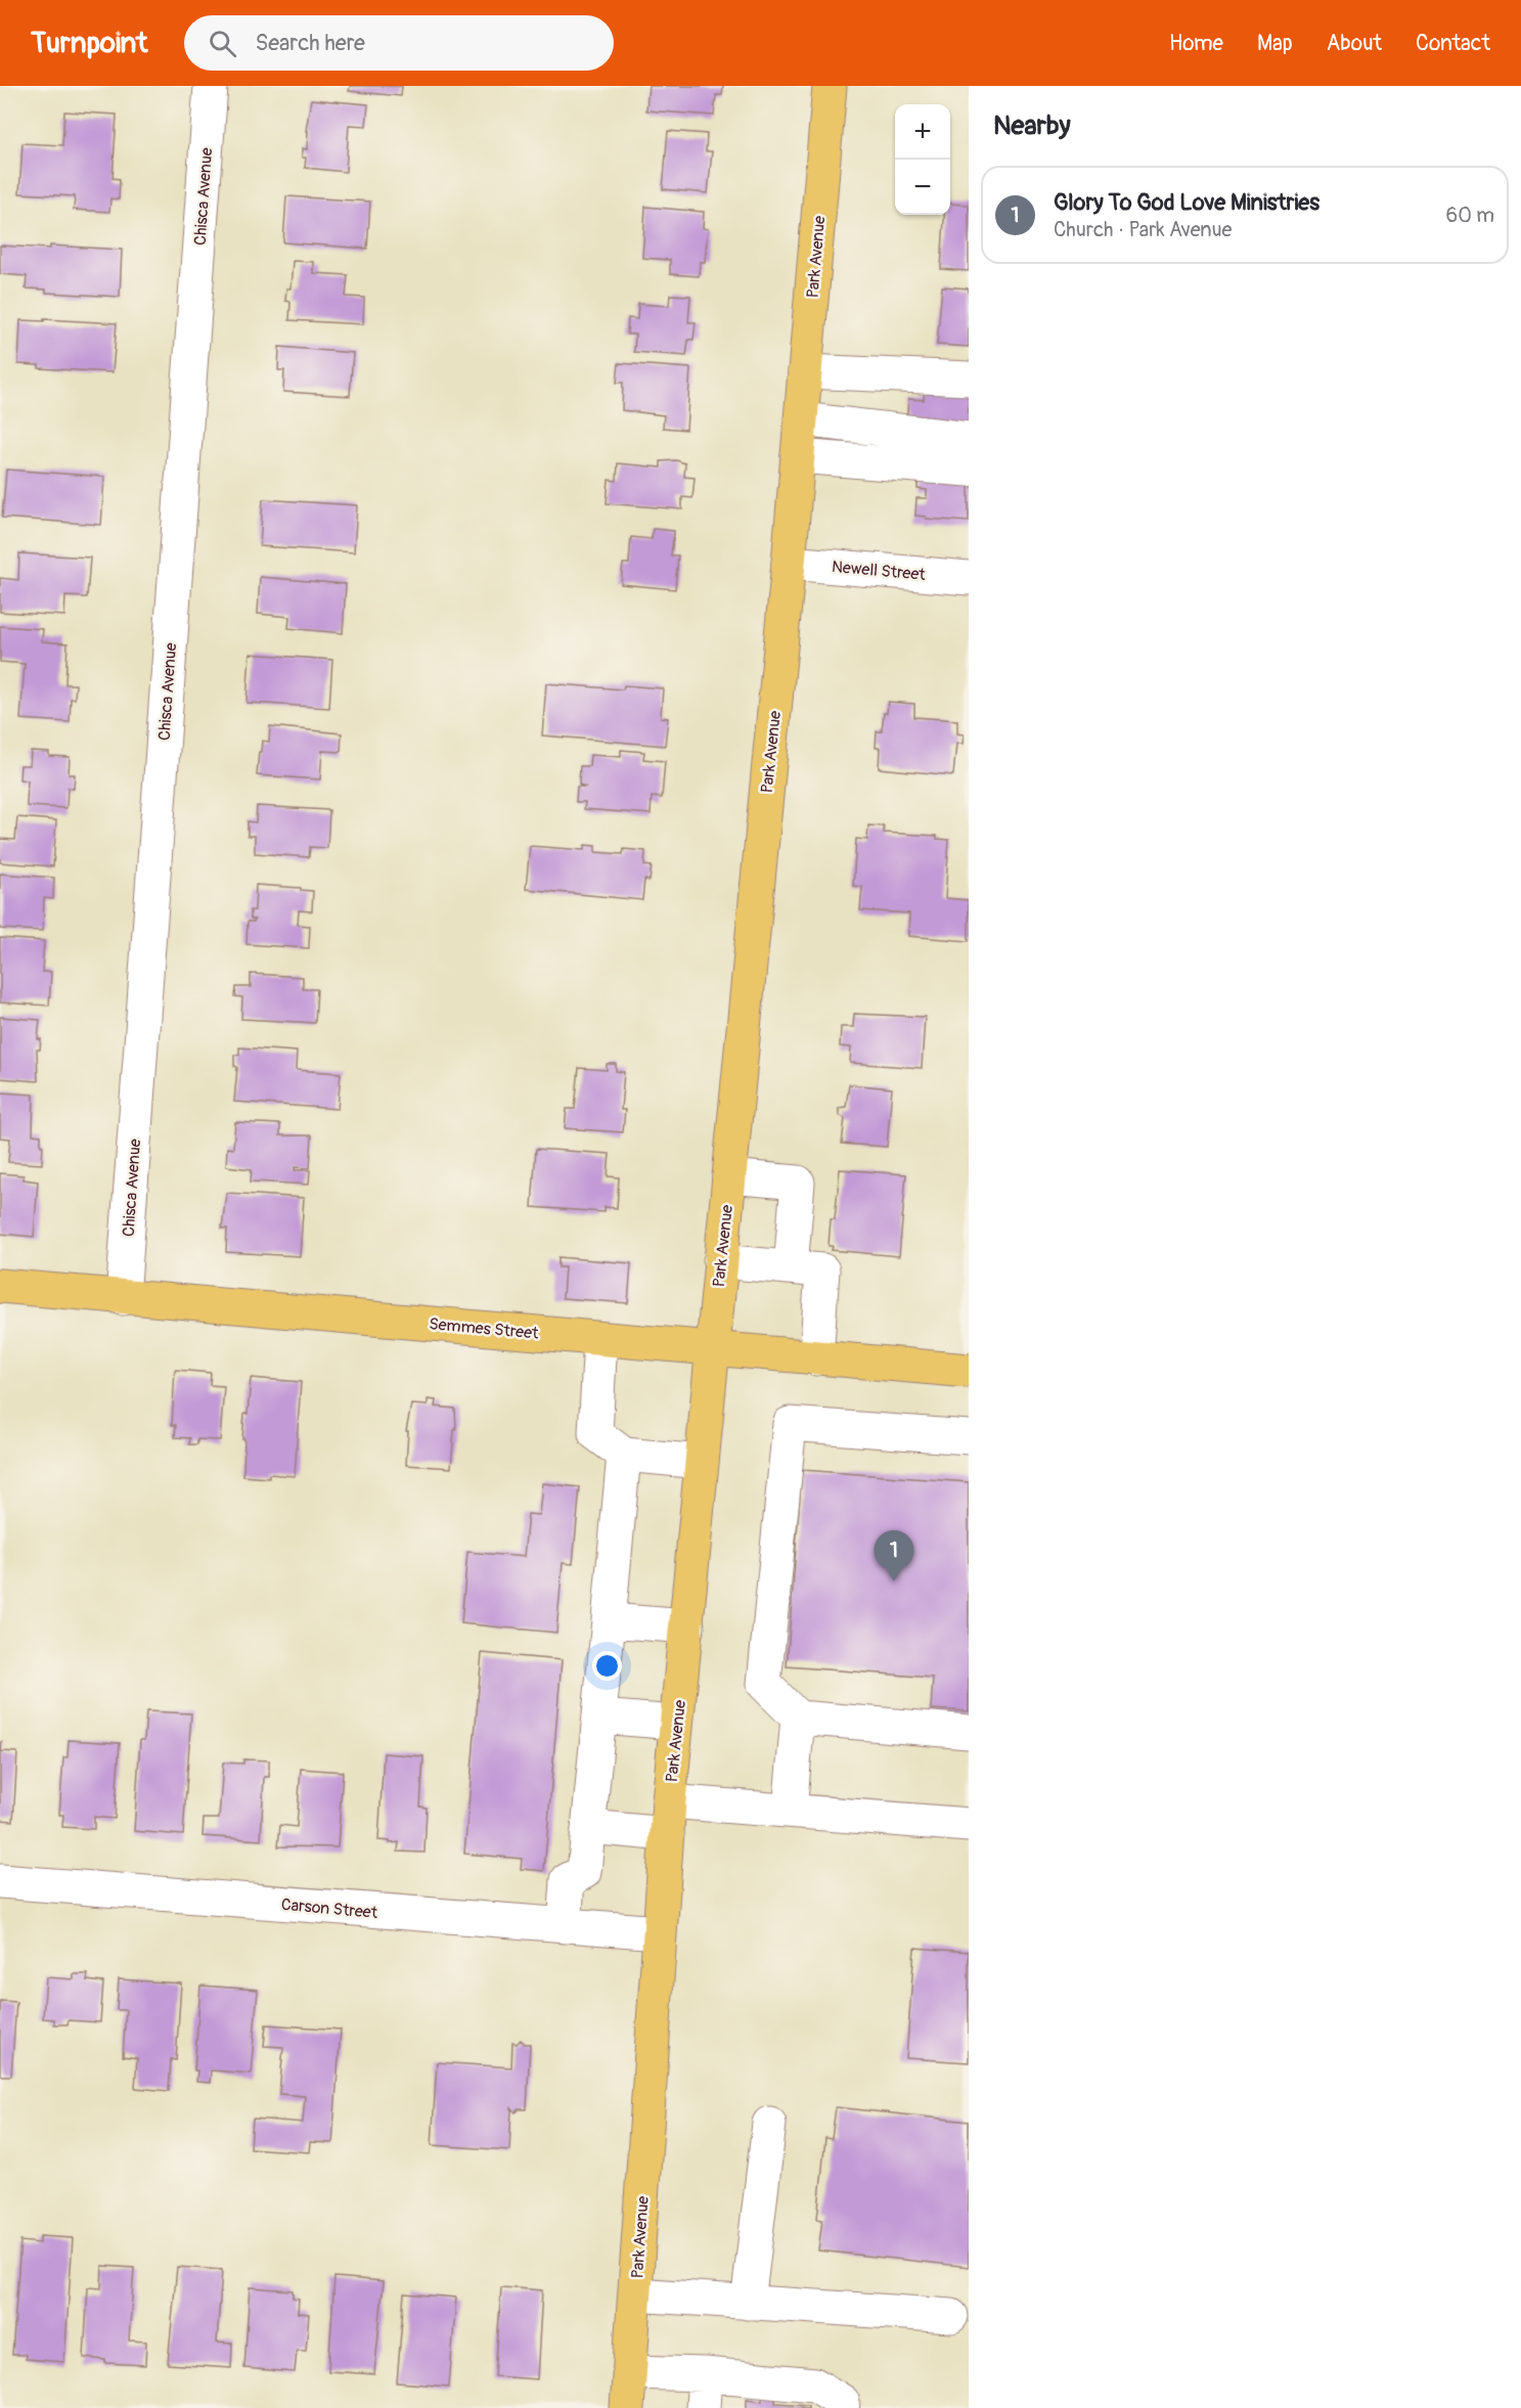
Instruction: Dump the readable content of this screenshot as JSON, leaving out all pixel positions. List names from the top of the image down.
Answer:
{
  "streets": {
    "main road": ["Park Avenue", "Semmes Street"],
    "street": ["Chisca Avenue", "Newell Street", "Carson Street"]
  },
  "crossings": [
    ["Chisca Avenue", "Semmes Street"],
    ["Park Avenue", "Newell Street"],
    ["Park Avenue", "Semmes Street"],
    ["Park Avenue", "Carson Street"]
  ],
  "page": {
    "header": "Turnpoint",
    "search": "Search here",
    "nav": [
      "Home",
      "Map",
      "About",
      "Contact"
    ],
    "heading": "Nearby",
    "map_buttons": ["+", "−"],
    "list": [
      {
        "mark": "1",
        "name": "Glory To God Love Ministries",
        "note": "Church · Park Avenue",
        "value": "60 m"
      }
    ],
    "pins": "1"
  }
}
